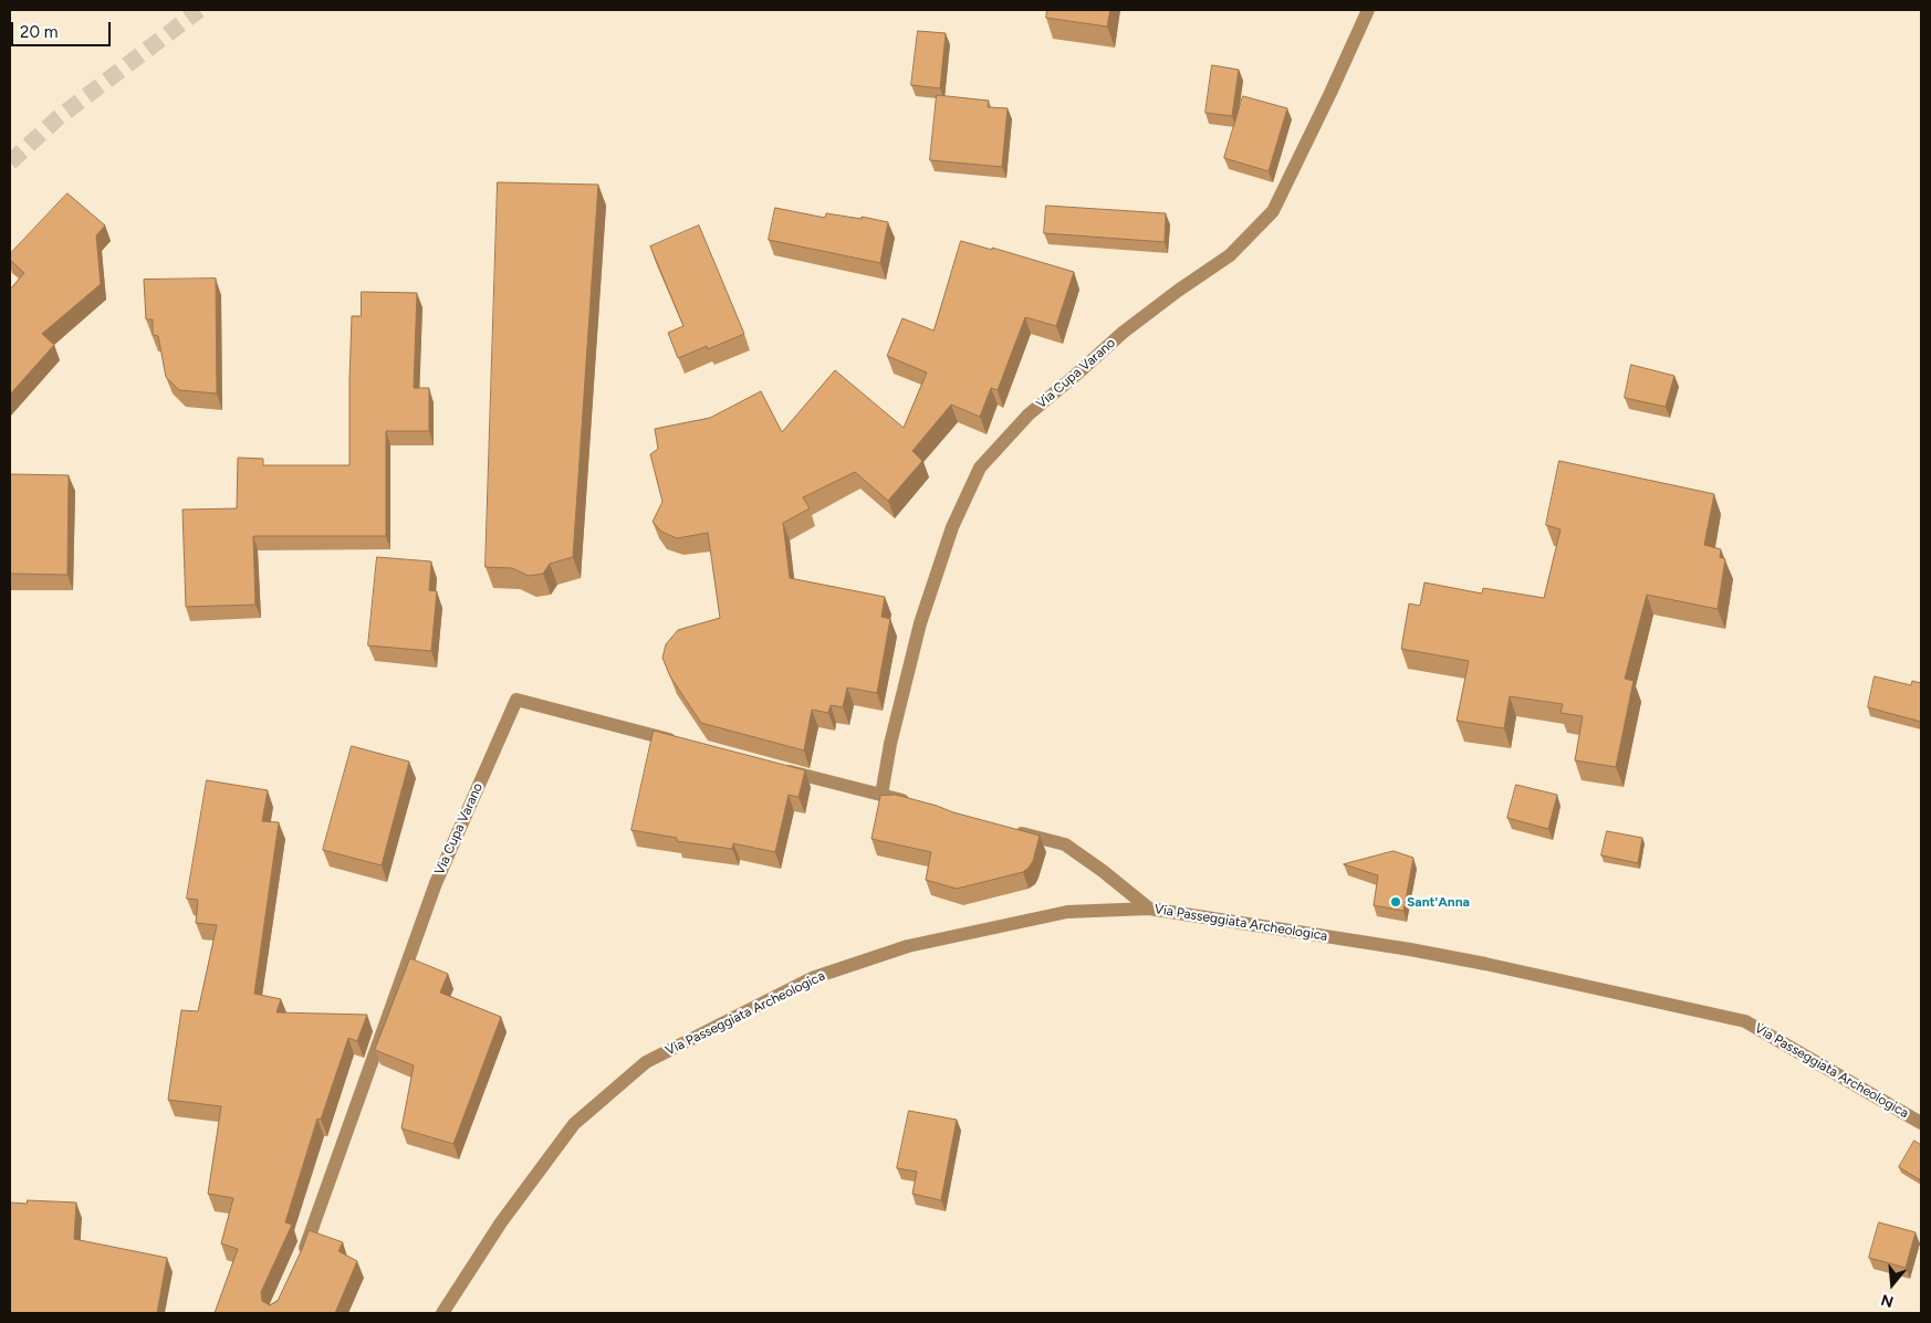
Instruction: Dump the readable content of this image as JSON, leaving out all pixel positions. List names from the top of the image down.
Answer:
{
  "streets": {
    "street": ["Via Cupa Varano", "Via Passeggiata Archeologica"]
  },
  "places": ["Sant'Anna"],
  "scale_bar": "20 m",
  "north": "bottom"
}
